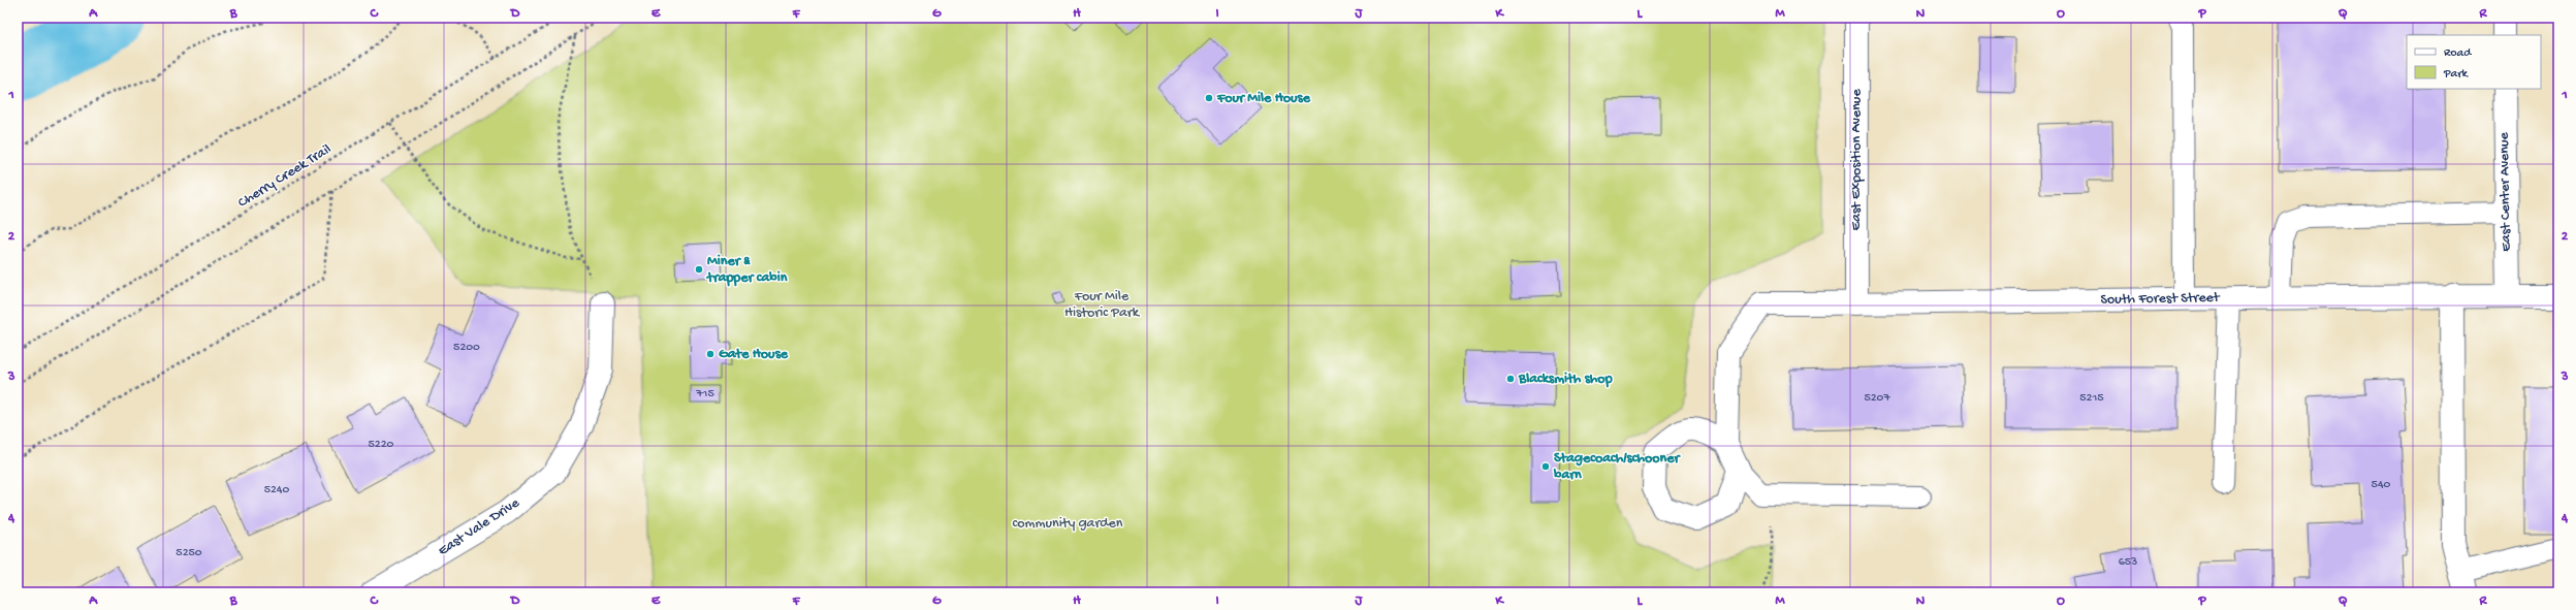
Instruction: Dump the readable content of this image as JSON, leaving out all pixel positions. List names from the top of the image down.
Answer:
{
  "streets": {
    "street": [
      "East Exposition Avenue",
      "East Center Avenue",
      "South Forest Street",
      "East Vale Drive"
    ],
    "path": ["Cherry Creek Trail"]
  },
  "crossings": [
    ["East Exposition Avenue", "South Forest Street"],
    ["East Center Avenue", "South Forest Street"]
  ],
  "parks": ["Four Mile Historic Park", "community garden"],
  "places": [
    "Four Mile House",
    "Miner & trapper cabin",
    "Gate House",
    "Blacksmith shop",
    "Stagecoach/schooner barn"
  ],
  "house_numbers": [
    "5200",
    "715",
    "5207",
    "5215",
    "5220",
    "540",
    "5240",
    "5250",
    "653"
  ],
  "legend": ["Road", "Park"],
  "grid": {
    "columns": [
      "A",
      "B",
      "C",
      "D",
      "E",
      "F",
      "G",
      "H",
      "I",
      "J",
      "K",
      "L",
      "M",
      "N",
      "O",
      "P",
      "Q",
      "R"
    ],
    "rows": [
      "1",
      "2",
      "3",
      "4"
    ]
  }
}
